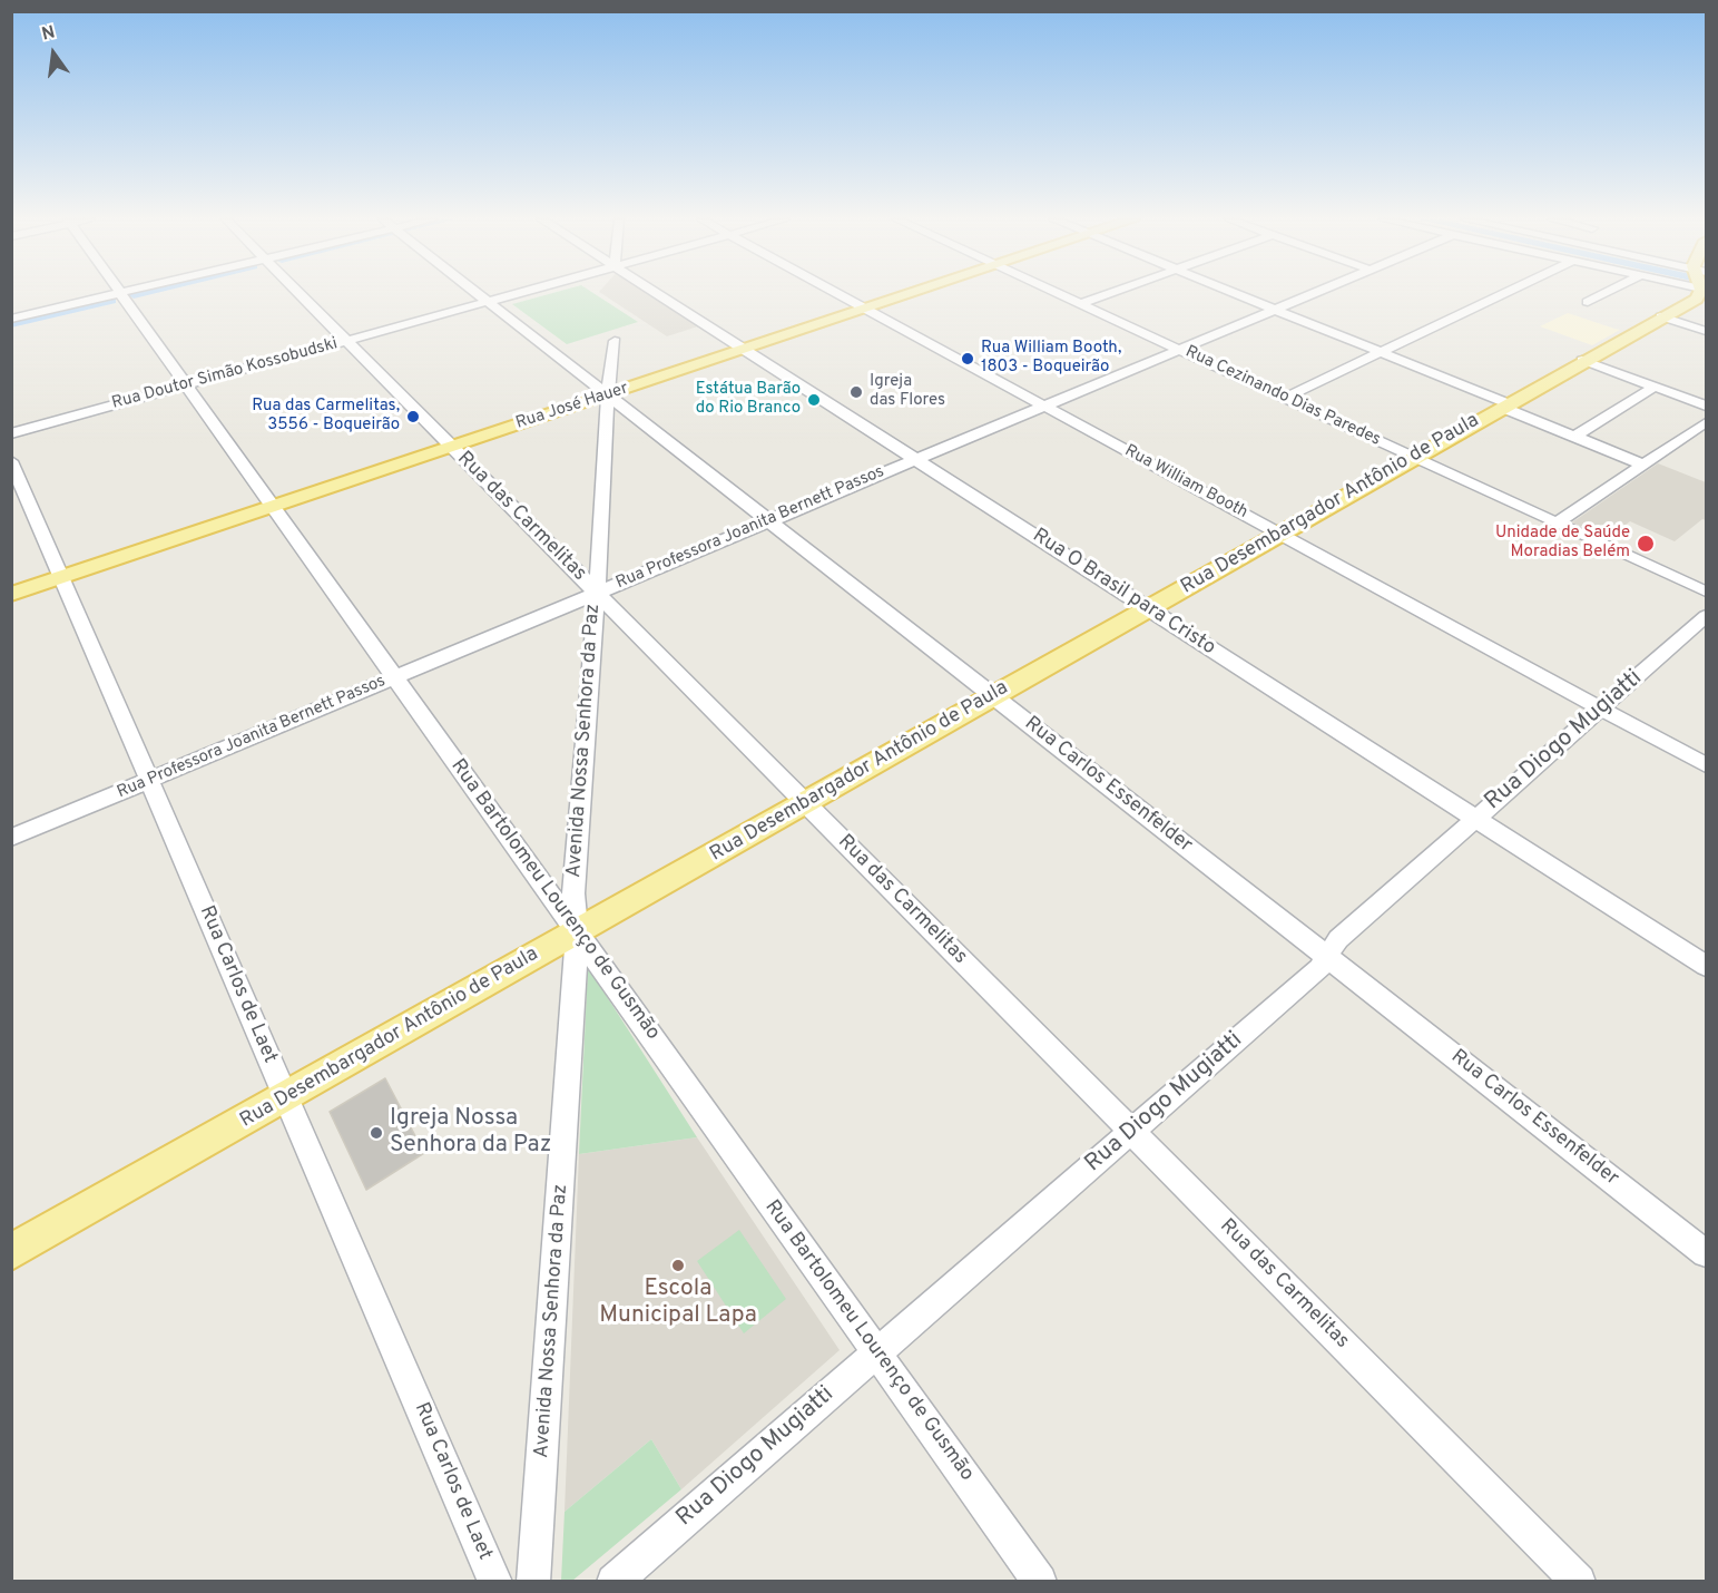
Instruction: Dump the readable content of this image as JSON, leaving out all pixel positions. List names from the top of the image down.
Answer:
{
  "streets": {
    "main road": ["Rua José Hauer", "Rua Desembargador Antônio de Paula"],
    "street": [
      "Rua Doutor Simão Kossobudski",
      "Rua Cezinando Dias Paredes",
      "Rua William Booth",
      "Rua das Carmelitas",
      "Rua Professora Joanita Bernett Passos",
      "Rua O Brasil para Cristo",
      "Avenida Nossa Senhora da Paz",
      "Rua Diogo Mugiatti",
      "Rua Carlos Essenfelder",
      "Rua Bartolomeu Lourenço de Gusmão",
      "Rua Carlos de Laet"
    ]
  },
  "crossings": [
    ["Rua Doutor Simão Kossobudski", "Rua das Carmelitas"],
    ["Rua Doutor Simão Kossobudski", "Rua Carlos Essenfelder"],
    ["Rua Doutor Simão Kossobudski", "Rua Bartolomeu Lourenço de Gusmão"],
    ["Rua Cezinando Dias Paredes", "Rua Desembargador Antônio de Paula"],
    ["Rua Cezinando Dias Paredes", "Rua Professora Joanita Bernett Passos"],
    ["Rua José Hauer", "Rua William Booth"],
    ["Rua José Hauer", "Rua das Carmelitas"],
    ["Rua José Hauer", "Rua O Brasil para Cristo"],
    ["Rua José Hauer", "Avenida Nossa Senhora da Paz"],
    ["Rua José Hauer", "Rua Carlos Essenfelder"],
    ["Rua José Hauer", "Rua Bartolomeu Lourenço de Gusmão"],
    ["Rua José Hauer", "Rua Carlos de Laet"],
    ["Rua William Booth", "Rua Desembargador Antônio de Paula"],
    ["Rua William Booth", "Rua Professora Joanita Bernett Passos"],
    ["Rua William Booth", "Rua Diogo Mugiatti"],
    ["Rua Desembargador Antônio de Paula", "Rua das Carmelitas"],
    ["Rua Desembargador Antônio de Paula", "Rua O Brasil para Cristo"],
    ["Rua Desembargador Antônio de Paula", "Avenida Nossa Senhora da Paz"],
    ["Rua Desembargador Antônio de Paula", "Rua Carlos Essenfelder"],
    ["Rua Desembargador Antônio de Paula", "Rua Bartolomeu Lourenço de Gusmão"],
    ["Rua Desembargador Antônio de Paula", "Rua Carlos de Laet"],
    ["Rua das Carmelitas", "Rua Professora Joanita Bernett Passos"],
    ["Rua das Carmelitas", "Avenida Nossa Senhora da Paz"],
    ["Rua das Carmelitas", "Rua Diogo Mugiatti"],
    ["Rua Professora Joanita Bernett Passos", "Rua O Brasil para Cristo"],
    ["Rua Professora Joanita Bernett Passos", "Avenida Nossa Senhora da Paz"],
    ["Rua Professora Joanita Bernett Passos", "Rua Carlos Essenfelder"],
    ["Rua Professora Joanita Bernett Passos", "Rua Bartolomeu Lourenço de Gusmão"],
    ["Rua Professora Joanita Bernett Passos", "Rua Carlos de Laet"],
    ["Rua O Brasil para Cristo", "Rua Diogo Mugiatti"],
    ["Avenida Nossa Senhora da Paz", "Rua Carlos Essenfelder"],
    ["Avenida Nossa Senhora da Paz", "Rua Bartolomeu Lourenço de Gusmão"],
    ["Rua Diogo Mugiatti", "Rua Carlos Essenfelder"],
    ["Rua Diogo Mugiatti", "Rua Bartolomeu Lourenço de Gusmão"]
  ],
  "places": [
    "Rua William Booth, 1803 - Boqueirão",
    "Igreja das Flores",
    "Estátua Barão do Rio Branco",
    "Rua das Carmelitas, 3556 - Boqueirão",
    "Unidade de Saúde Moradias Belém",
    "Igreja Nossa Senhora da Paz",
    "Escola Municipal Lapa"
  ],
  "north": "top"
}
